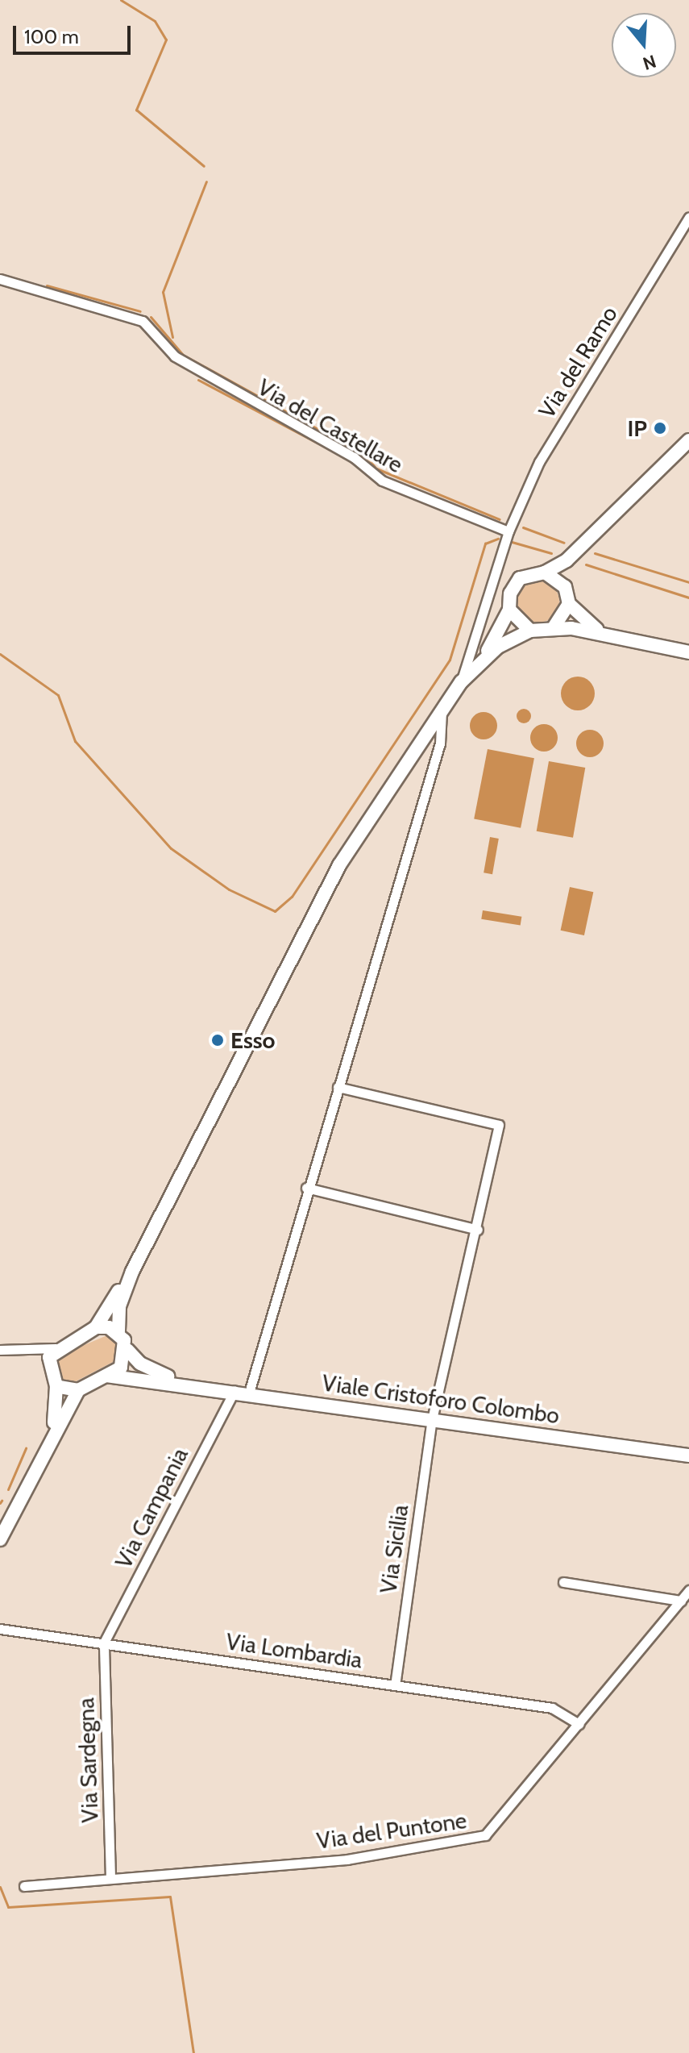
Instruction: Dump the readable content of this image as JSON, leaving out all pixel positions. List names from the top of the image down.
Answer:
{
  "streets": {
    "main road": ["Viale Cristoforo Colombo"],
    "street": [
      "Via del Ramo",
      "Via del Castellare",
      "Via Campania",
      "Via Sicilia",
      "Via Lombardia",
      "Via Sardegna",
      "Via del Puntone"
    ]
  },
  "crossings": [
    ["Via del Ramo", "Via del Castellare"],
    ["Viale Cristoforo Colombo", "Via Campania"],
    ["Viale Cristoforo Colombo", "Via Sicilia"],
    ["Via Campania", "Via Lombardia"],
    ["Via Campania", "Via Sardegna"],
    ["Via Sicilia", "Via Lombardia"],
    ["Via Lombardia", "Via Sardegna"],
    ["Via Lombardia", "Via del Puntone"],
    ["Via Sardegna", "Via del Puntone"]
  ],
  "places": ["IP", "Esso"],
  "scale_bar": "100 m",
  "north": "bottom"
}
